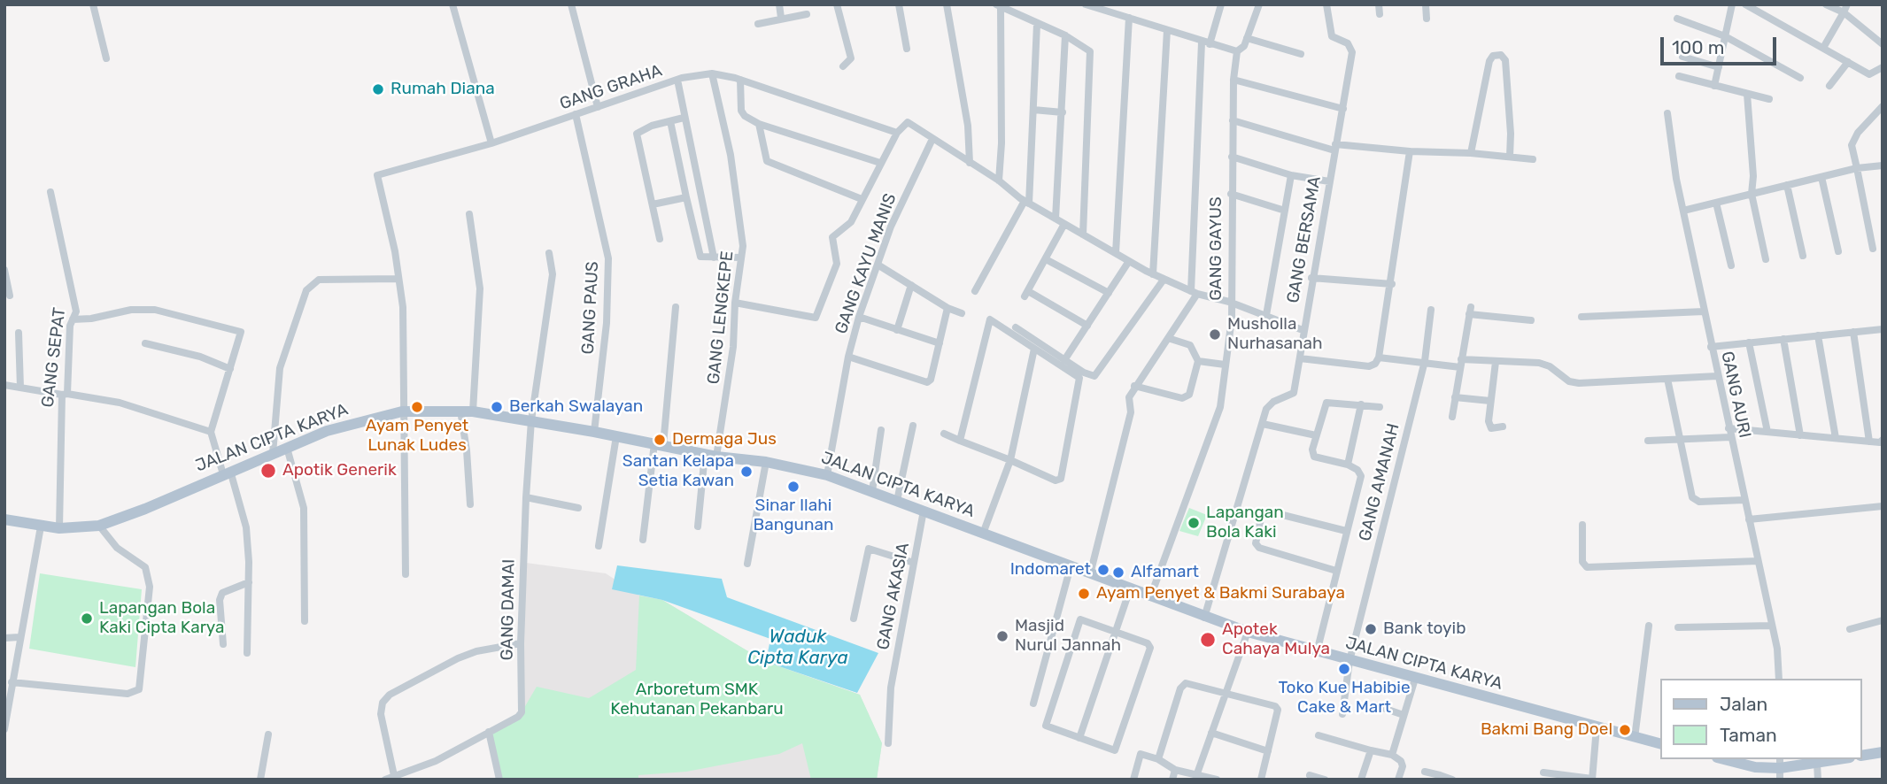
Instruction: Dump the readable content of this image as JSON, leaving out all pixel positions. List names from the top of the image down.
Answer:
{
  "streets": {
    "main road": ["JALAN CIPTA KARYA"],
    "street": [
      "GANG GRAHA",
      "GANG BERSAMA",
      "GANG GAYUS",
      "GANG KAYU MANIS",
      "GANG PAUS",
      "GANG LENGKEPE",
      "GANG SEPAT",
      "GANG AURI",
      "GANG AMANAH",
      "GANG AKASIA",
      "GANG DAMAI"
    ]
  },
  "crossings": [
    ["GANG GRAHA", "GANG PAUS"],
    ["GANG GRAHA", "GANG LENGKEPE"],
    ["GANG BERSAMA", "JALAN CIPTA KARYA"],
    ["GANG GAYUS", "JALAN CIPTA KARYA"],
    ["GANG KAYU MANIS", "JALAN CIPTA KARYA"],
    ["GANG PAUS", "JALAN CIPTA KARYA"],
    ["GANG LENGKEPE", "JALAN CIPTA KARYA"],
    ["GANG SEPAT", "JALAN CIPTA KARYA"],
    ["JALAN CIPTA KARYA", "GANG AMANAH"],
    ["JALAN CIPTA KARYA", "GANG AKASIA"],
    ["JALAN CIPTA KARYA", "GANG DAMAI"]
  ],
  "water": ["Waduk Cipta Karya"],
  "parks": ["Arboretum SMK Kehutanan Pekanbaru"],
  "places": [
    "Rumah Diana",
    "Musholla Nurhasanah",
    "Ayam Penyet Lunak Ludes",
    "Berkah Swalayan",
    "Dermaga Jus",
    "Apotik Generik",
    "Santan Kelapa Setia Kawan",
    "Sinar Ilahi Bangunan",
    "Lapangan Bola Kaki",
    "Indomaret",
    "Alfamart",
    "Ayam Penyet & Bakmi Surabaya",
    "Lapangan Bola Kaki Cipta Karya",
    "Bank toyib",
    "Masjid Nurul Jannah",
    "Apotek Cahaya Mulya",
    "Toko Kue Habibie Cake & Mart",
    "Bakmi Bang Doel"
  ],
  "legend": ["Jalan", "Taman"],
  "scale_bar": "100 m"
}
